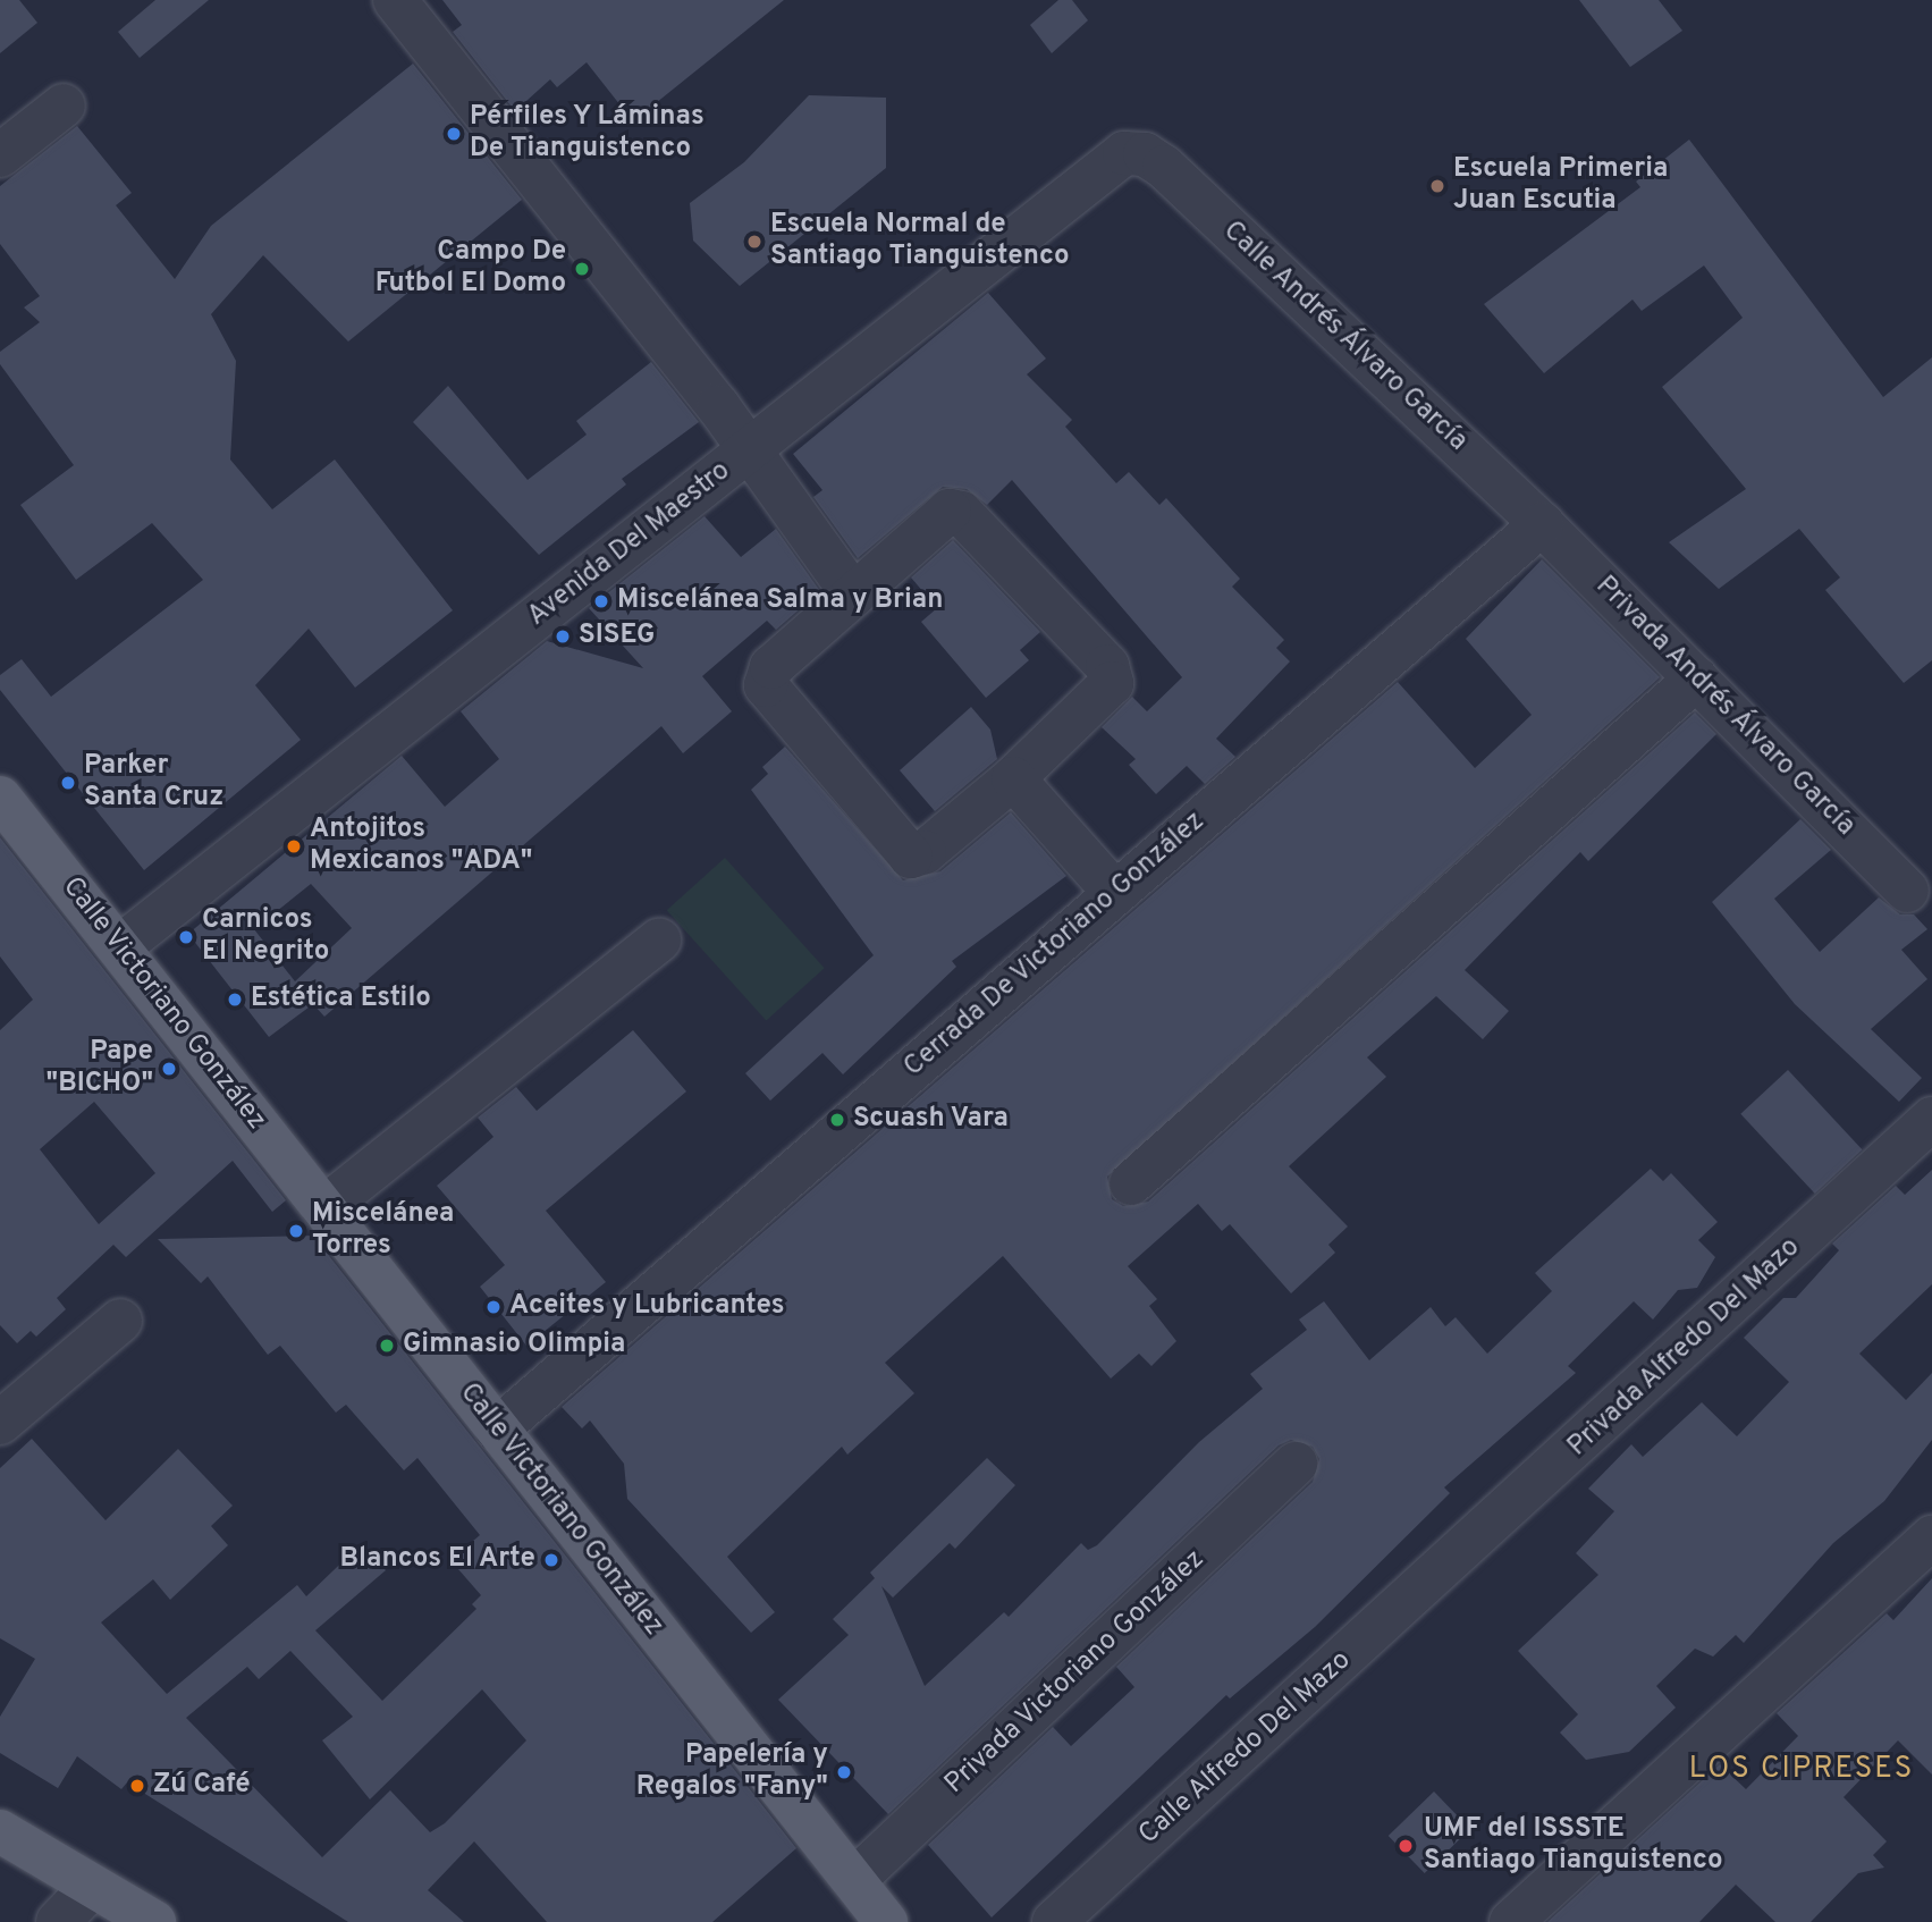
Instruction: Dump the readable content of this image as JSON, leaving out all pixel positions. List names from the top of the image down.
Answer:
{
  "streets": {
    "main road": ["Calle Victoriano González"],
    "street": [
      "Calle Andrés Álvaro García",
      "Avenida Del Maestro",
      "Privada Andrés Álvaro García",
      "Cerrada De Victoriano González",
      "Privada Alfredo Del Mazo",
      "Privada Victoriano González",
      "Calle Alfredo Del Mazo"
    ]
  },
  "crossings": [
    ["Calle Andrés Álvaro García", "Avenida Del Maestro"],
    ["Calle Andrés Álvaro García", "Privada Andrés Álvaro García"],
    ["Calle Andrés Álvaro García", "Cerrada De Victoriano González"],
    ["Avenida Del Maestro", "Calle Victoriano González"],
    ["Privada Andrés Álvaro García", "Cerrada De Victoriano González"],
    ["Cerrada De Victoriano González", "Calle Victoriano González"],
    ["Calle Victoriano González", "Privada Victoriano González"],
    ["Privada Alfredo Del Mazo", "Calle Alfredo Del Mazo"]
  ],
  "districts": ["LOS CIPRESES"],
  "places": [
    "Pérfiles Y Láminas De Tianguistenco",
    "Escuela Primeria Juan Escutia",
    "Escuela Normal de Santiago Tianguistenco",
    "Campo De Futbol El Domo",
    "Miscelánea Salma y Brian",
    "SISEG",
    "Parker Santa Cruz",
    "Antojitos Mexicanos \"ADA\"",
    "Carnicos El Negrito",
    "Estética Estilo",
    "Pape \"BICHO\"",
    "Scuash Vara",
    "Miscelánea Torres",
    "Aceites y Lubricantes",
    "Gimnasio Olimpia",
    "Blancos El Arte",
    "Papelería y Regalos \"Fany\"",
    "Zú Café",
    "UMF del ISSSTE Santiago Tianguistenco"
  ]
}
